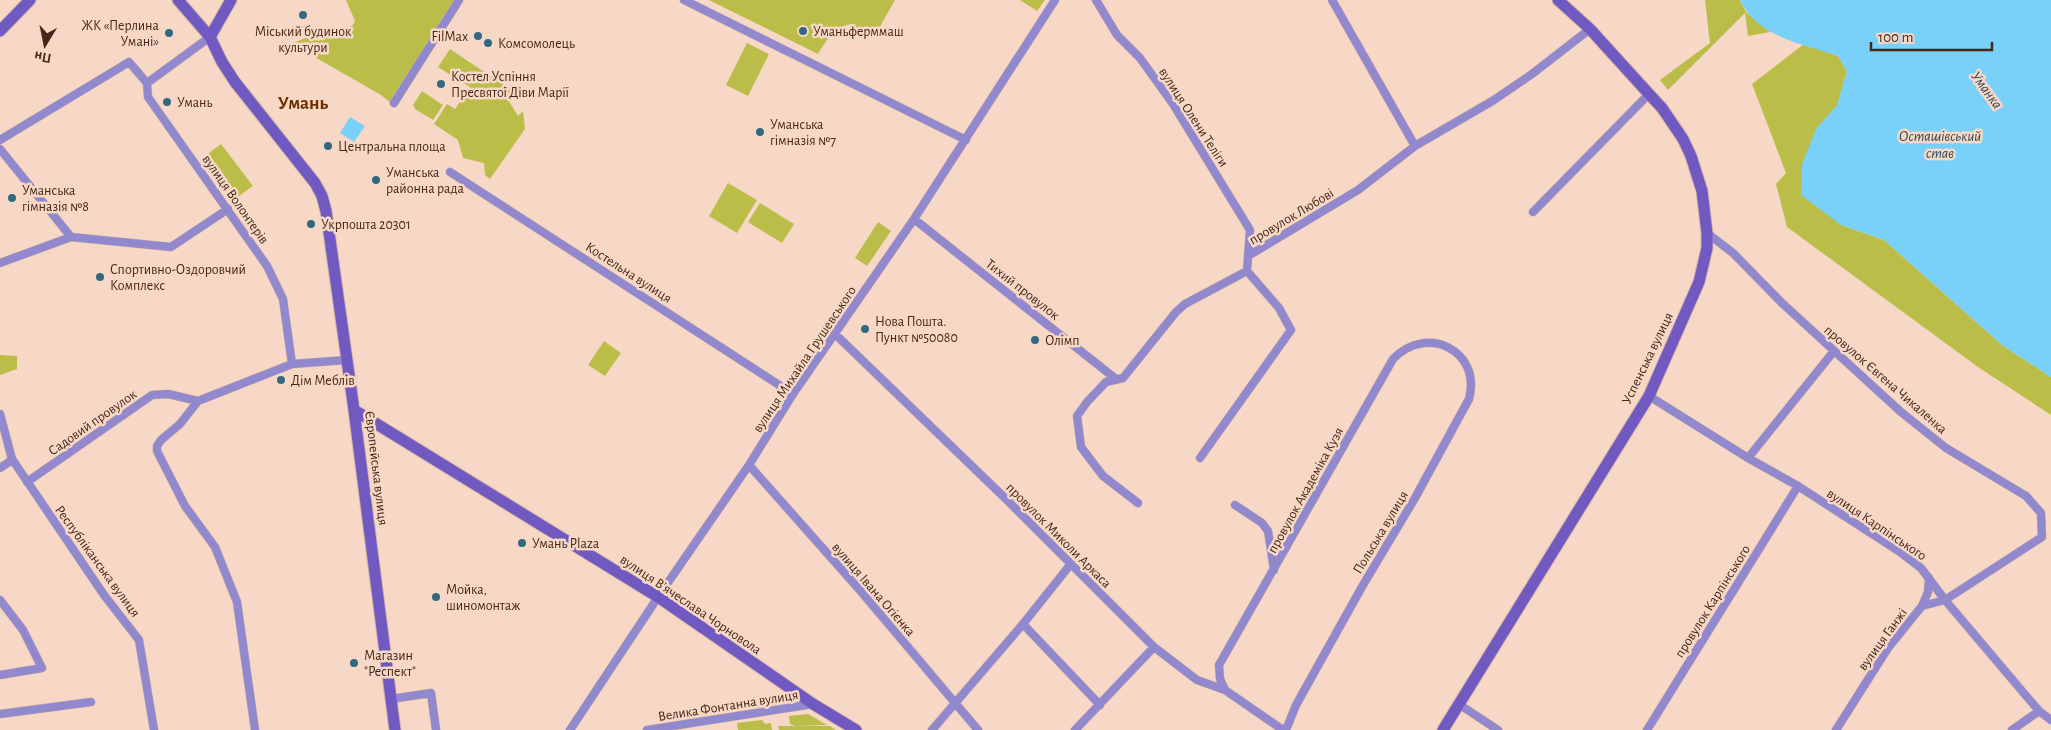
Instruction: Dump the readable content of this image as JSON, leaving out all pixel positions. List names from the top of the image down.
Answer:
{
  "streets": {
    "street": [
      "вулиця Олени Теліги",
      "вулиця Волонтерів",
      "провулок Любові",
      "Костельна вулиця",
      "Тихий провулок",
      "Успенська вулиця",
      "вулиця Михайла Грушевського",
      "провулок Євгена Чикаленка",
      "Садовий провулок",
      "Європейська вулиця",
      "провулок Академіка Кузя",
      "вулиця Карпінського",
      "Польська вулиця",
      "провулок Миколи Аркаса",
      "Республіканська вулиця",
      "вулиця Івана Огієнка",
      "провулок Карпінського",
      "вулиця В’ячеслава Чорновола",
      "вулиця Ганжі",
      "Велика Фонтанна вулиця"
    ]
  },
  "crossings": [
    ["вулиця Олени Теліги", "провулок Любові"],
    ["провулок Любові", "Успенська вулиця"],
    ["Костельна вулиця", "вулиця Михайла Грушевського"],
    ["Тихий провулок", "вулиця Михайла Грушевського"],
    ["Успенська вулиця", "провулок Євгена Чикаленка"],
    ["Успенська вулиця", "вулиця Карпінського"],
    ["вулиця Михайла Грушевського", "провулок Миколи Аркаса"],
    ["вулиця Михайла Грушевського", "вулиця Івана Огієнка"],
    ["вулиця Михайла Грушевського", "вулиця В’ячеслава Чорновола"],
    ["провулок Євгена Чикаленка", "вулиця Ганжі"],
    ["Садовий провулок", "Республіканська вулиця"],
    ["Європейська вулиця", "вулиця В’ячеслава Чорновола"],
    ["провулок Академіка Кузя", "Польська вулиця"],
    ["провулок Академіка Кузя", "провулок Миколи Аркаса"],
    ["вулиця Карпінського", "провулок Карпінського"],
    ["вулиця Карпінського", "вулиця Ганжі"],
    ["Польська вулиця", "провулок Миколи Аркаса"],
    ["вулиця В’ячеслава Чорновола", "Велика Фонтанна вулиця"]
  ],
  "districts": ["Умань"],
  "water": ["Уманка", "Осташівський став"],
  "places": [
    "Міський будинок культури",
    "Уманьферммаш",
    "ЖК «Перлина Умані»",
    "FilMax",
    "Комсомолець",
    "Костел Успіння Пресвятої Діви Марії",
    "Умань",
    "Уманська гімназія №7",
    "Центральна площа",
    "Уманська районна рада",
    "Уманська гімназія №8",
    "Укрпошта 20301",
    "Спортивно-Оздоровчий Комплекс",
    "Нова Пошта. Пункт №50080",
    "Олімп",
    "Дім Меблів",
    "Умань Plaza",
    "Мойка, шиномонтаж",
    "Магазин \"Респект\""
  ],
  "scale_bar": "100 m",
  "north": "bottom"
}
